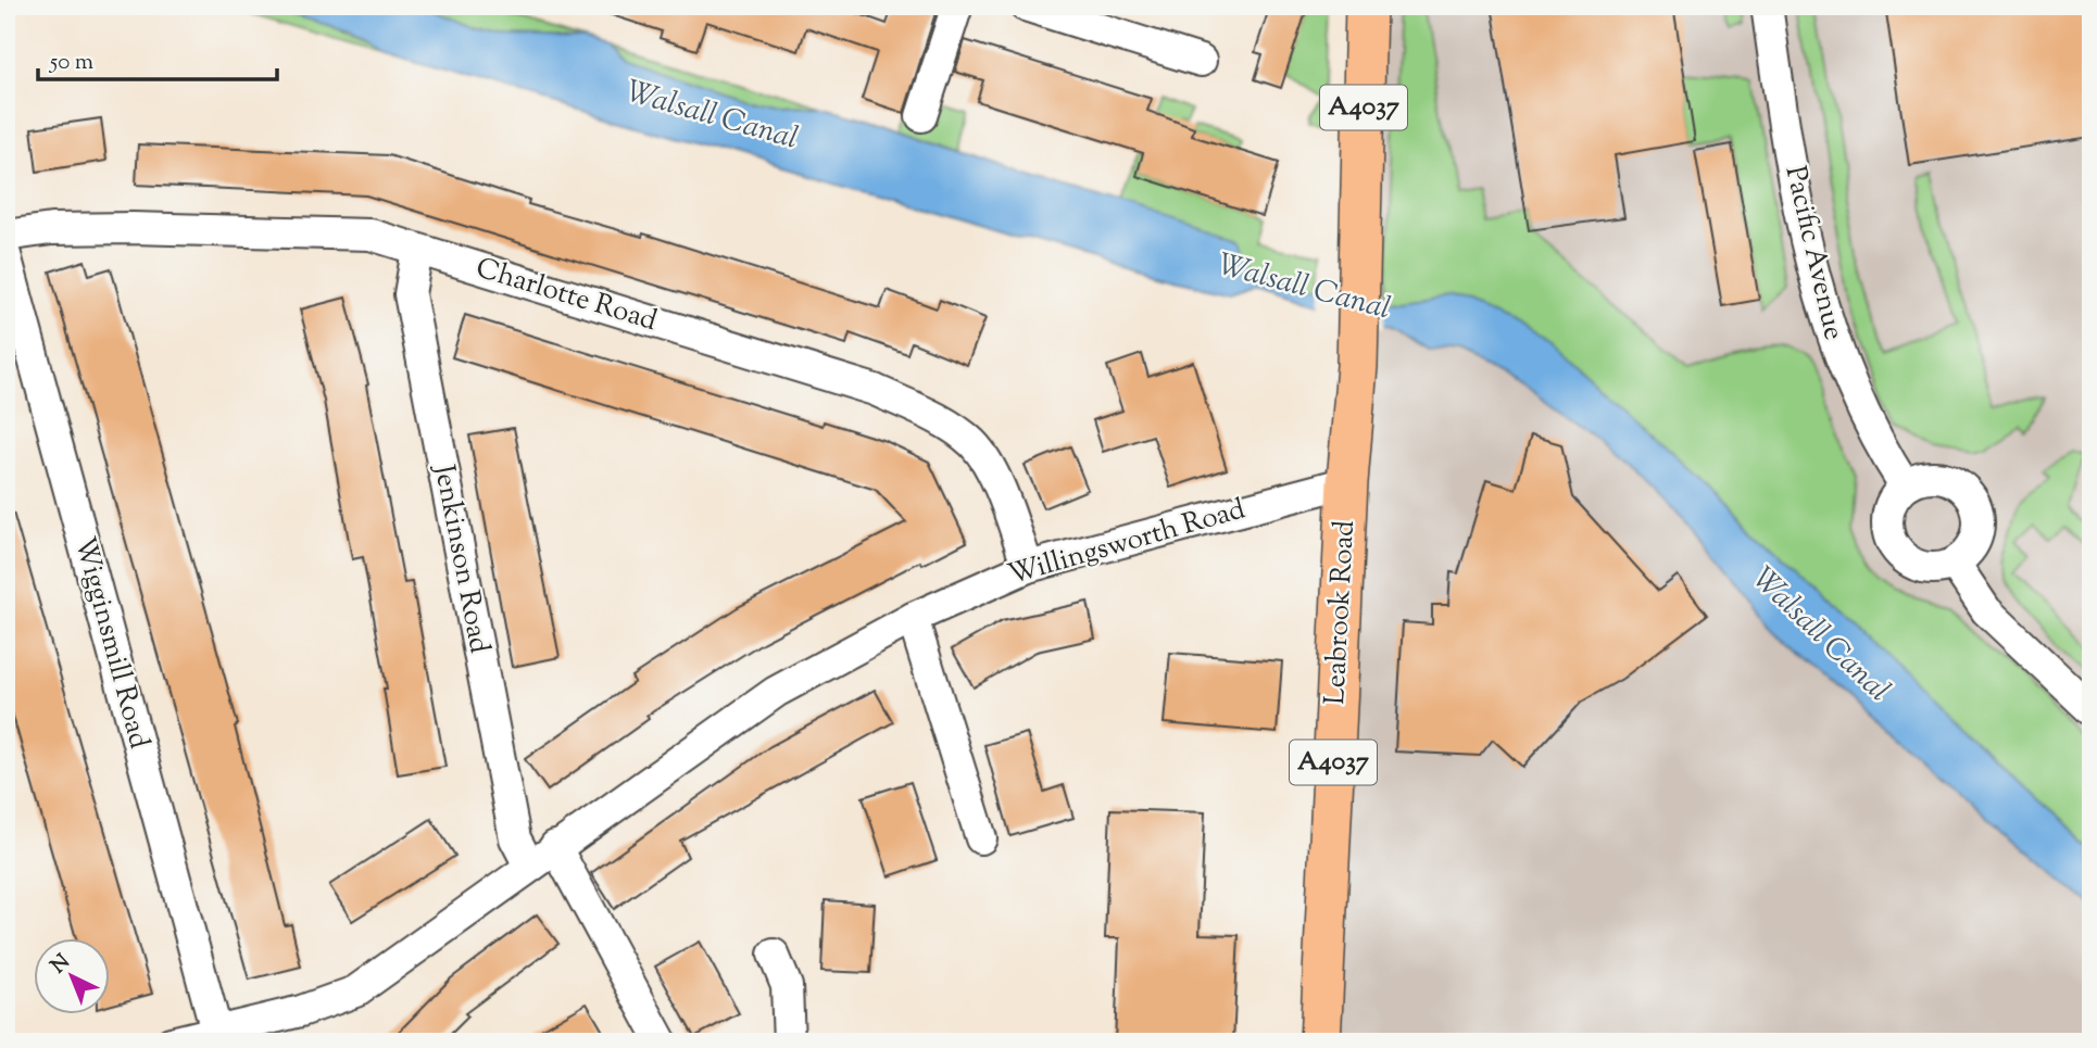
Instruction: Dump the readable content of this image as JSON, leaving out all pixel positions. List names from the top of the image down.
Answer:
{
  "streets": {
    "main road": ["A4037", "Leabrook Road"],
    "street": [
      "Pacific Avenue",
      "Charlotte Road",
      "Willingsworth Road",
      "Jenkinson Road",
      "Wigginsmill Road"
    ]
  },
  "crossings": [
    ["Charlotte Road", "Willingsworth Road"],
    ["Charlotte Road", "Jenkinson Road"],
    ["Willingsworth Road", "Jenkinson Road"],
    ["Willingsworth Road", "Leabrook Road"],
    ["Willingsworth Road", "Wigginsmill Road"]
  ],
  "water": ["Walsall Canal"],
  "scale_bar": "50 m",
  "north": "top left"
}
